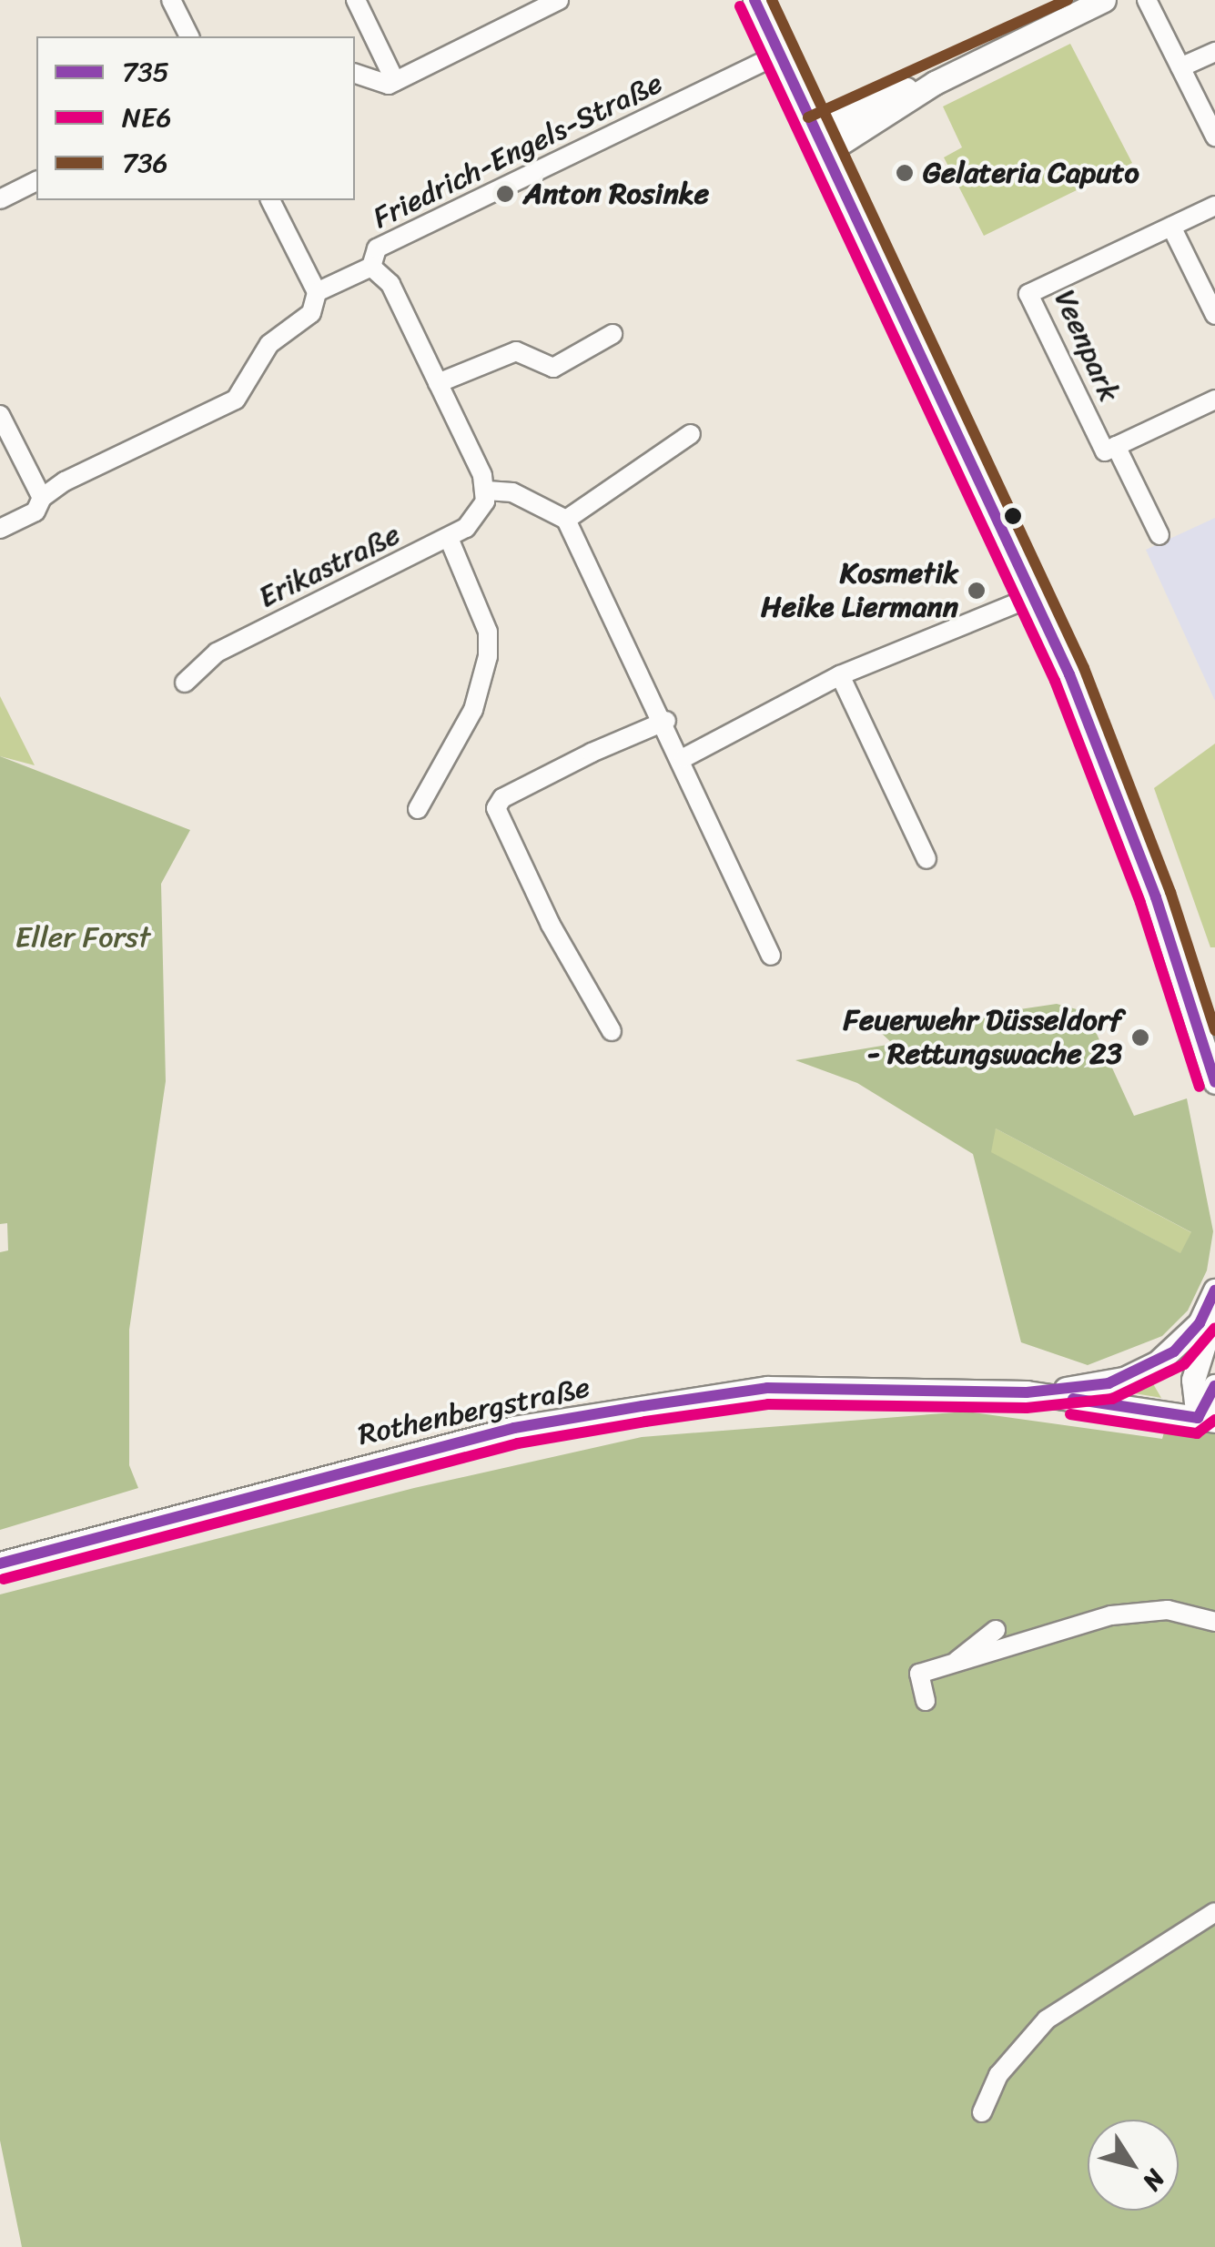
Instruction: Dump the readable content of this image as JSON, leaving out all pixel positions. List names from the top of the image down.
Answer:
{
  "streets": {
    "main road": ["Rothenbergstraße"],
    "street": ["Friedrich-Engels-Straße", "Veenpark", "Erikastraße"]
  },
  "parks": ["Eller Forst"],
  "places": [
    "Gelateria Caputo",
    "Anton Rosinke",
    "Kosmetik Heike Liermann",
    "Feuerwehr Düsseldorf - Rettungswache 23"
  ],
  "lines": ["transit line 735", "transit line 736", "transit line NE6"],
  "legend": ["735", "NE6", "736"],
  "north": "bottom right"
}
